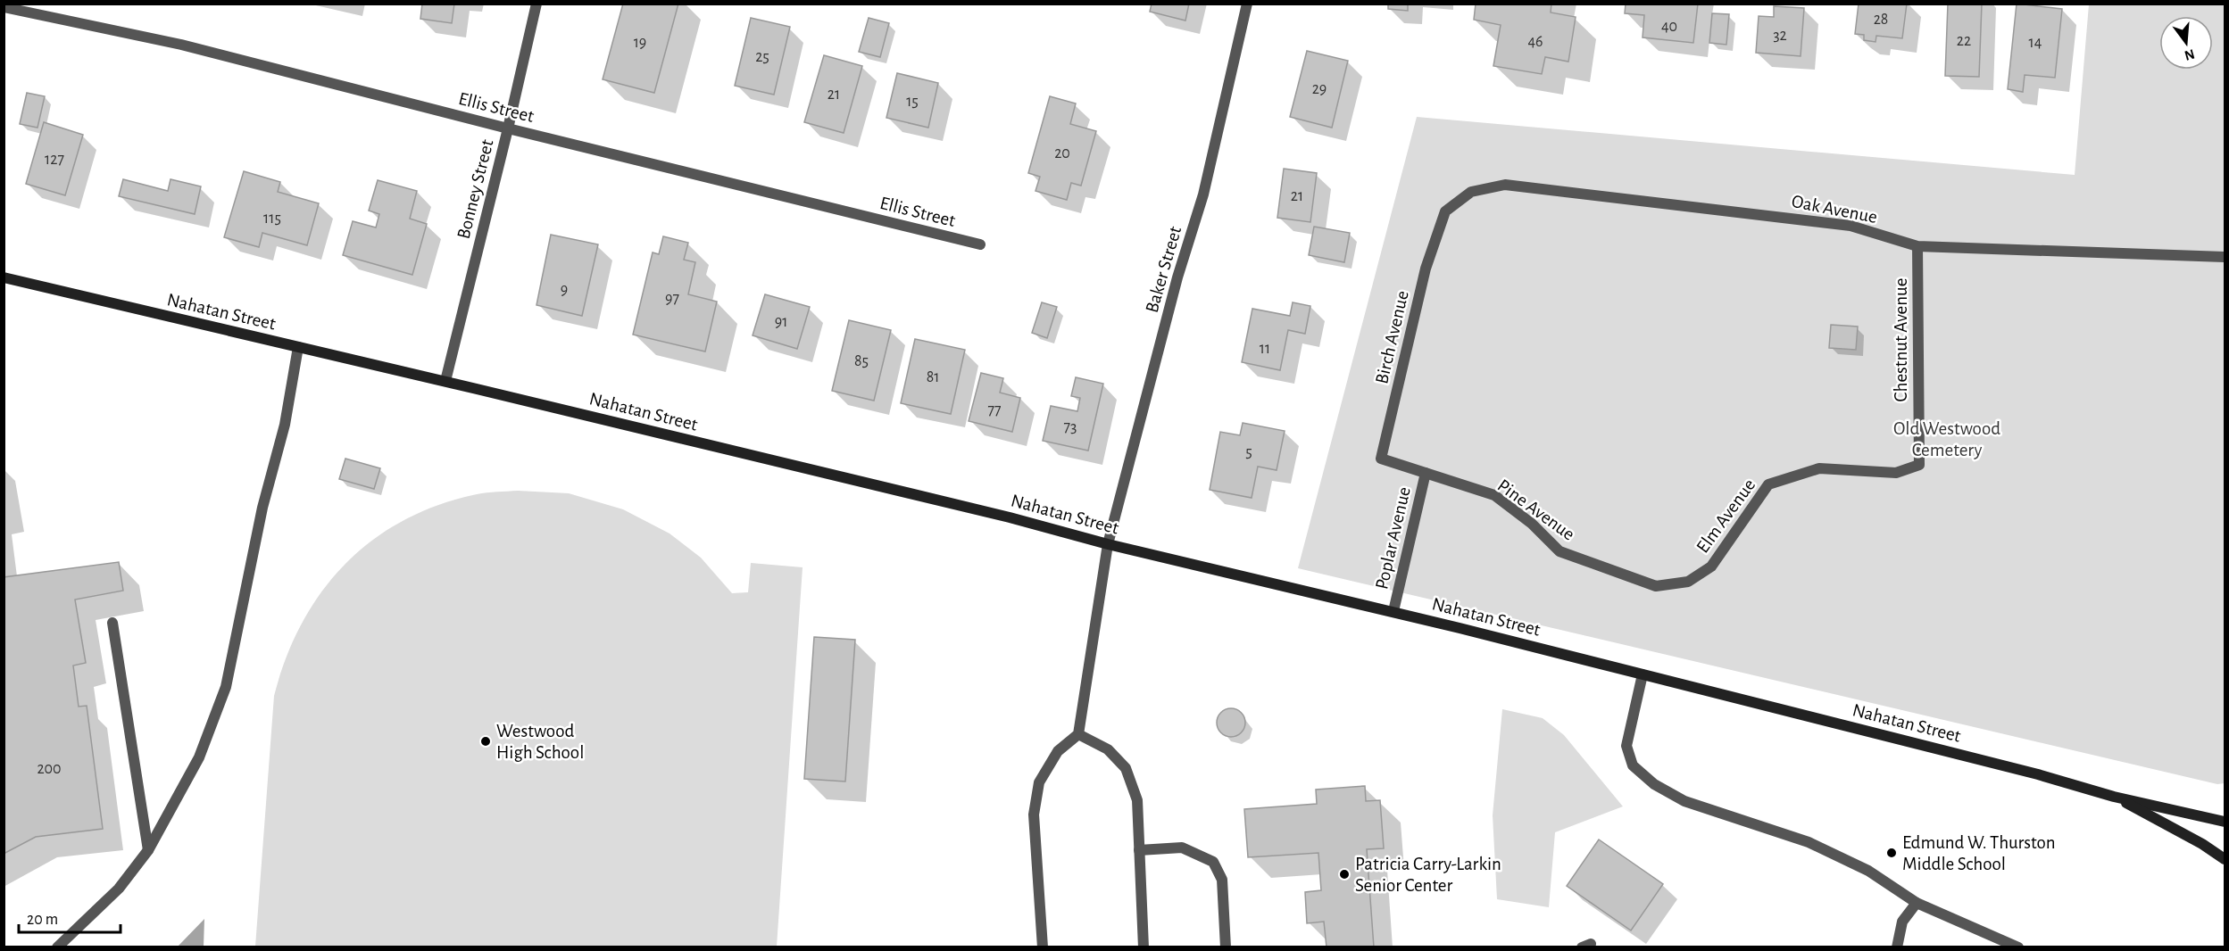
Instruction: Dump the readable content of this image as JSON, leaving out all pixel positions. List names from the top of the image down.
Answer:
{
  "streets": {
    "main road": ["Nahatan Street"],
    "street": [
      "Ellis Street",
      "Bonney Street",
      "Oak Avenue",
      "Baker Street",
      "Birch Avenue",
      "Chestnut Avenue",
      "Pine Avenue",
      "Elm Avenue",
      "Poplar Avenue"
    ]
  },
  "crossings": [
    ["Ellis Street", "Bonney Street"],
    ["Bonney Street", "Nahatan Street"],
    ["Oak Avenue", "Birch Avenue"],
    ["Oak Avenue", "Chestnut Avenue"],
    ["Baker Street", "Nahatan Street"],
    ["Nahatan Street", "Poplar Avenue"],
    ["Birch Avenue", "Pine Avenue"],
    ["Birch Avenue", "Poplar Avenue"],
    ["Chestnut Avenue", "Elm Avenue"],
    ["Pine Avenue", "Elm Avenue"],
    ["Pine Avenue", "Poplar Avenue"]
  ],
  "parks": ["Old Westwood Cemetery"],
  "places": ["Westwood High School", "Edmund W. Thurston Middle School", "Patricia Carry-Larkin Senior Center"],
  "house_numbers": [
    "28",
    "40",
    "32",
    "22",
    "46",
    "19",
    "14",
    "25",
    "29",
    "21",
    "15",
    "20",
    "127",
    "21",
    "115",
    "9",
    "97",
    "91",
    "11",
    "85",
    "81",
    "77",
    "73",
    "5",
    "200"
  ],
  "scale_bar": "20 m",
  "north": "bottom"
}
